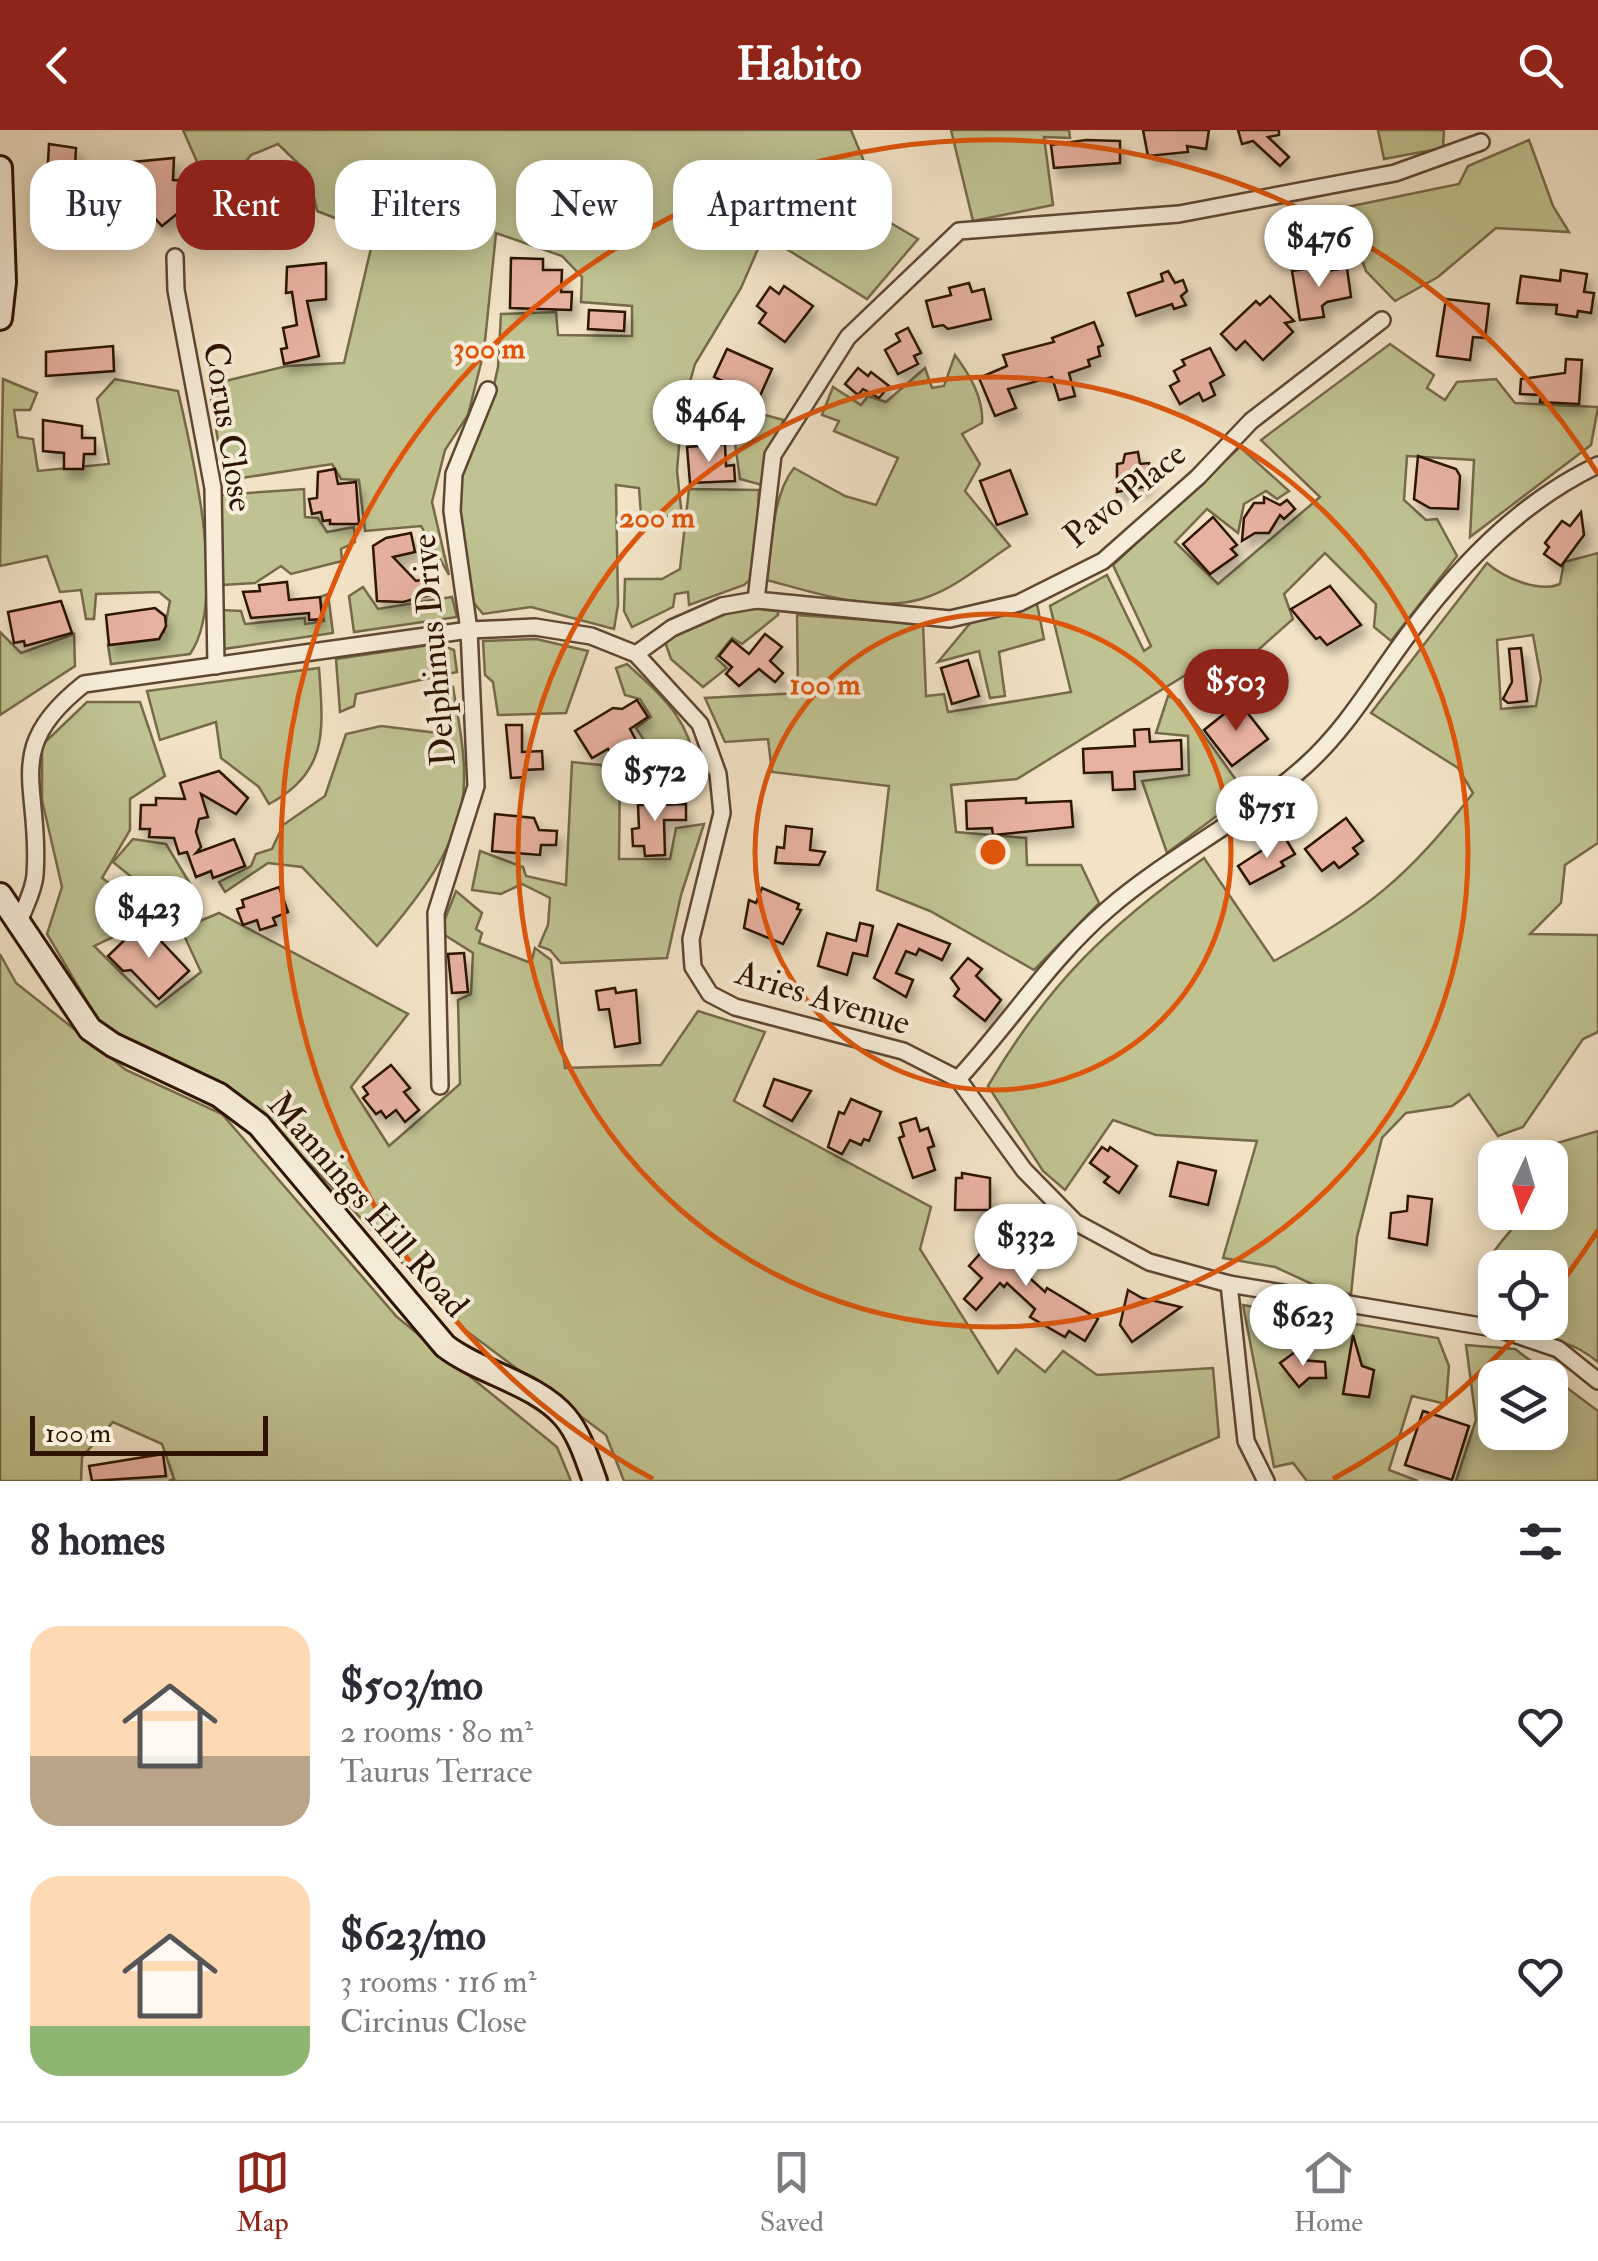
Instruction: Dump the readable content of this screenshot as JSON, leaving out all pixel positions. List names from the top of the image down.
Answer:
{
  "streets": {
    "main road": ["Mannings Hill Road"],
    "street": [
      "Corus Close",
      "Pavo Place",
      "Delphinus Drive",
      "Aries Avenue"
    ]
  },
  "crossings": [
    ["Corus Close", "Aries Avenue"],
    ["Pavo Place", "Aries Avenue"],
    ["Delphinus Drive", "Aries Avenue"],
    ["Aries Avenue", "Mannings Hill Road"]
  ],
  "scale_bar": "100 m",
  "north": "bottom",
  "page": {
    "header": "Habito",
    "chip": [
      "Buy",
      "Rent",
      "Filters",
      "New",
      "Apartment"
    ],
    "price": [
      "$476",
      "$464",
      "$503",
      "$572",
      "$751",
      "$423",
      "$332",
      "$623"
    ],
    "scale": "100 m",
    "heading": "8 homes",
    "list": [
      {
        "name": "$503/mo",
        "note": "2 rooms · 80 m² · Taurus Terrace"
      },
      {
        "name": "$623/mo",
        "note": "3 rooms · 116 m² · Circinus Close"
      }
    ],
    "tabs": ["Map", "Saved", "Home"]
  },
  "rings": ["300 m", "200 m", "100 m"]
}
